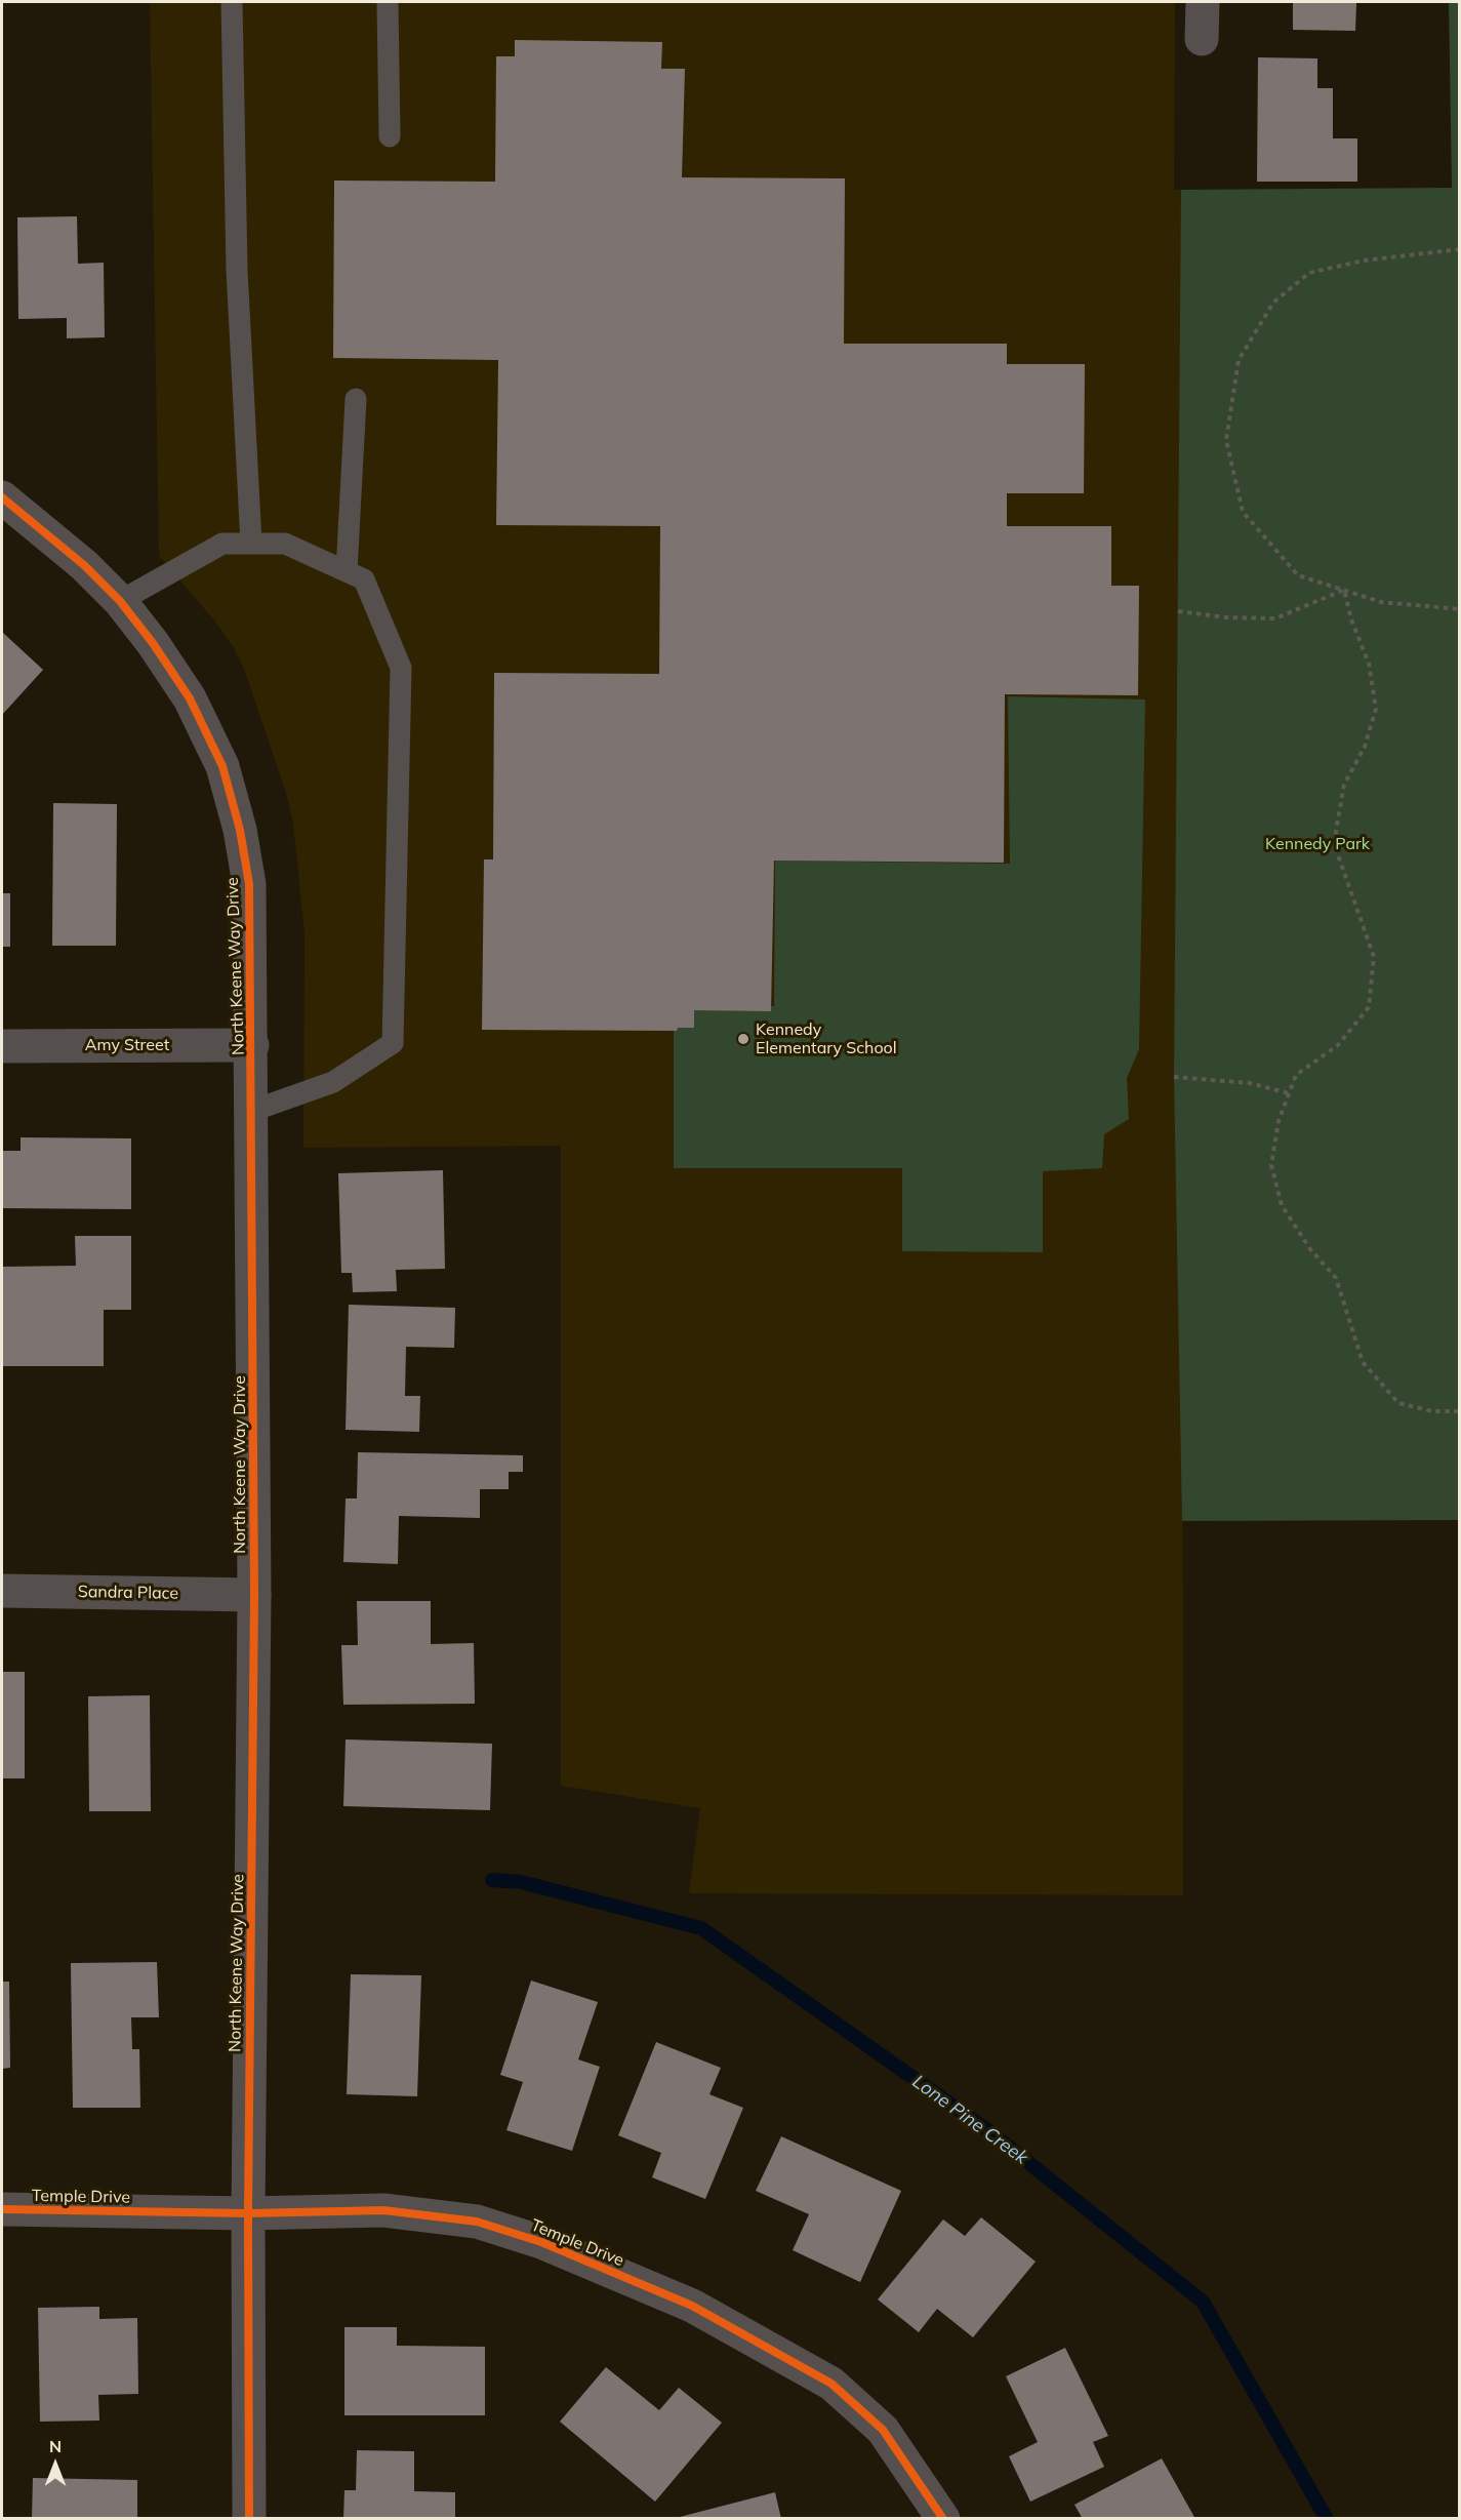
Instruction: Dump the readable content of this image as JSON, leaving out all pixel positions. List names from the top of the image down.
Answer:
{
  "streets": {
    "street": [
      "North Keene Way Drive",
      "Amy Street",
      "Sandra Place",
      "Temple Drive"
    ]
  },
  "crossings": [
    ["North Keene Way Drive", "Amy Street"],
    ["North Keene Way Drive", "Sandra Place"],
    ["North Keene Way Drive", "Temple Drive"]
  ],
  "water": ["Lone Pine Creek"],
  "parks": ["Kennedy Park"],
  "places": ["Kennedy Elementary School"],
  "north": "top"
}
